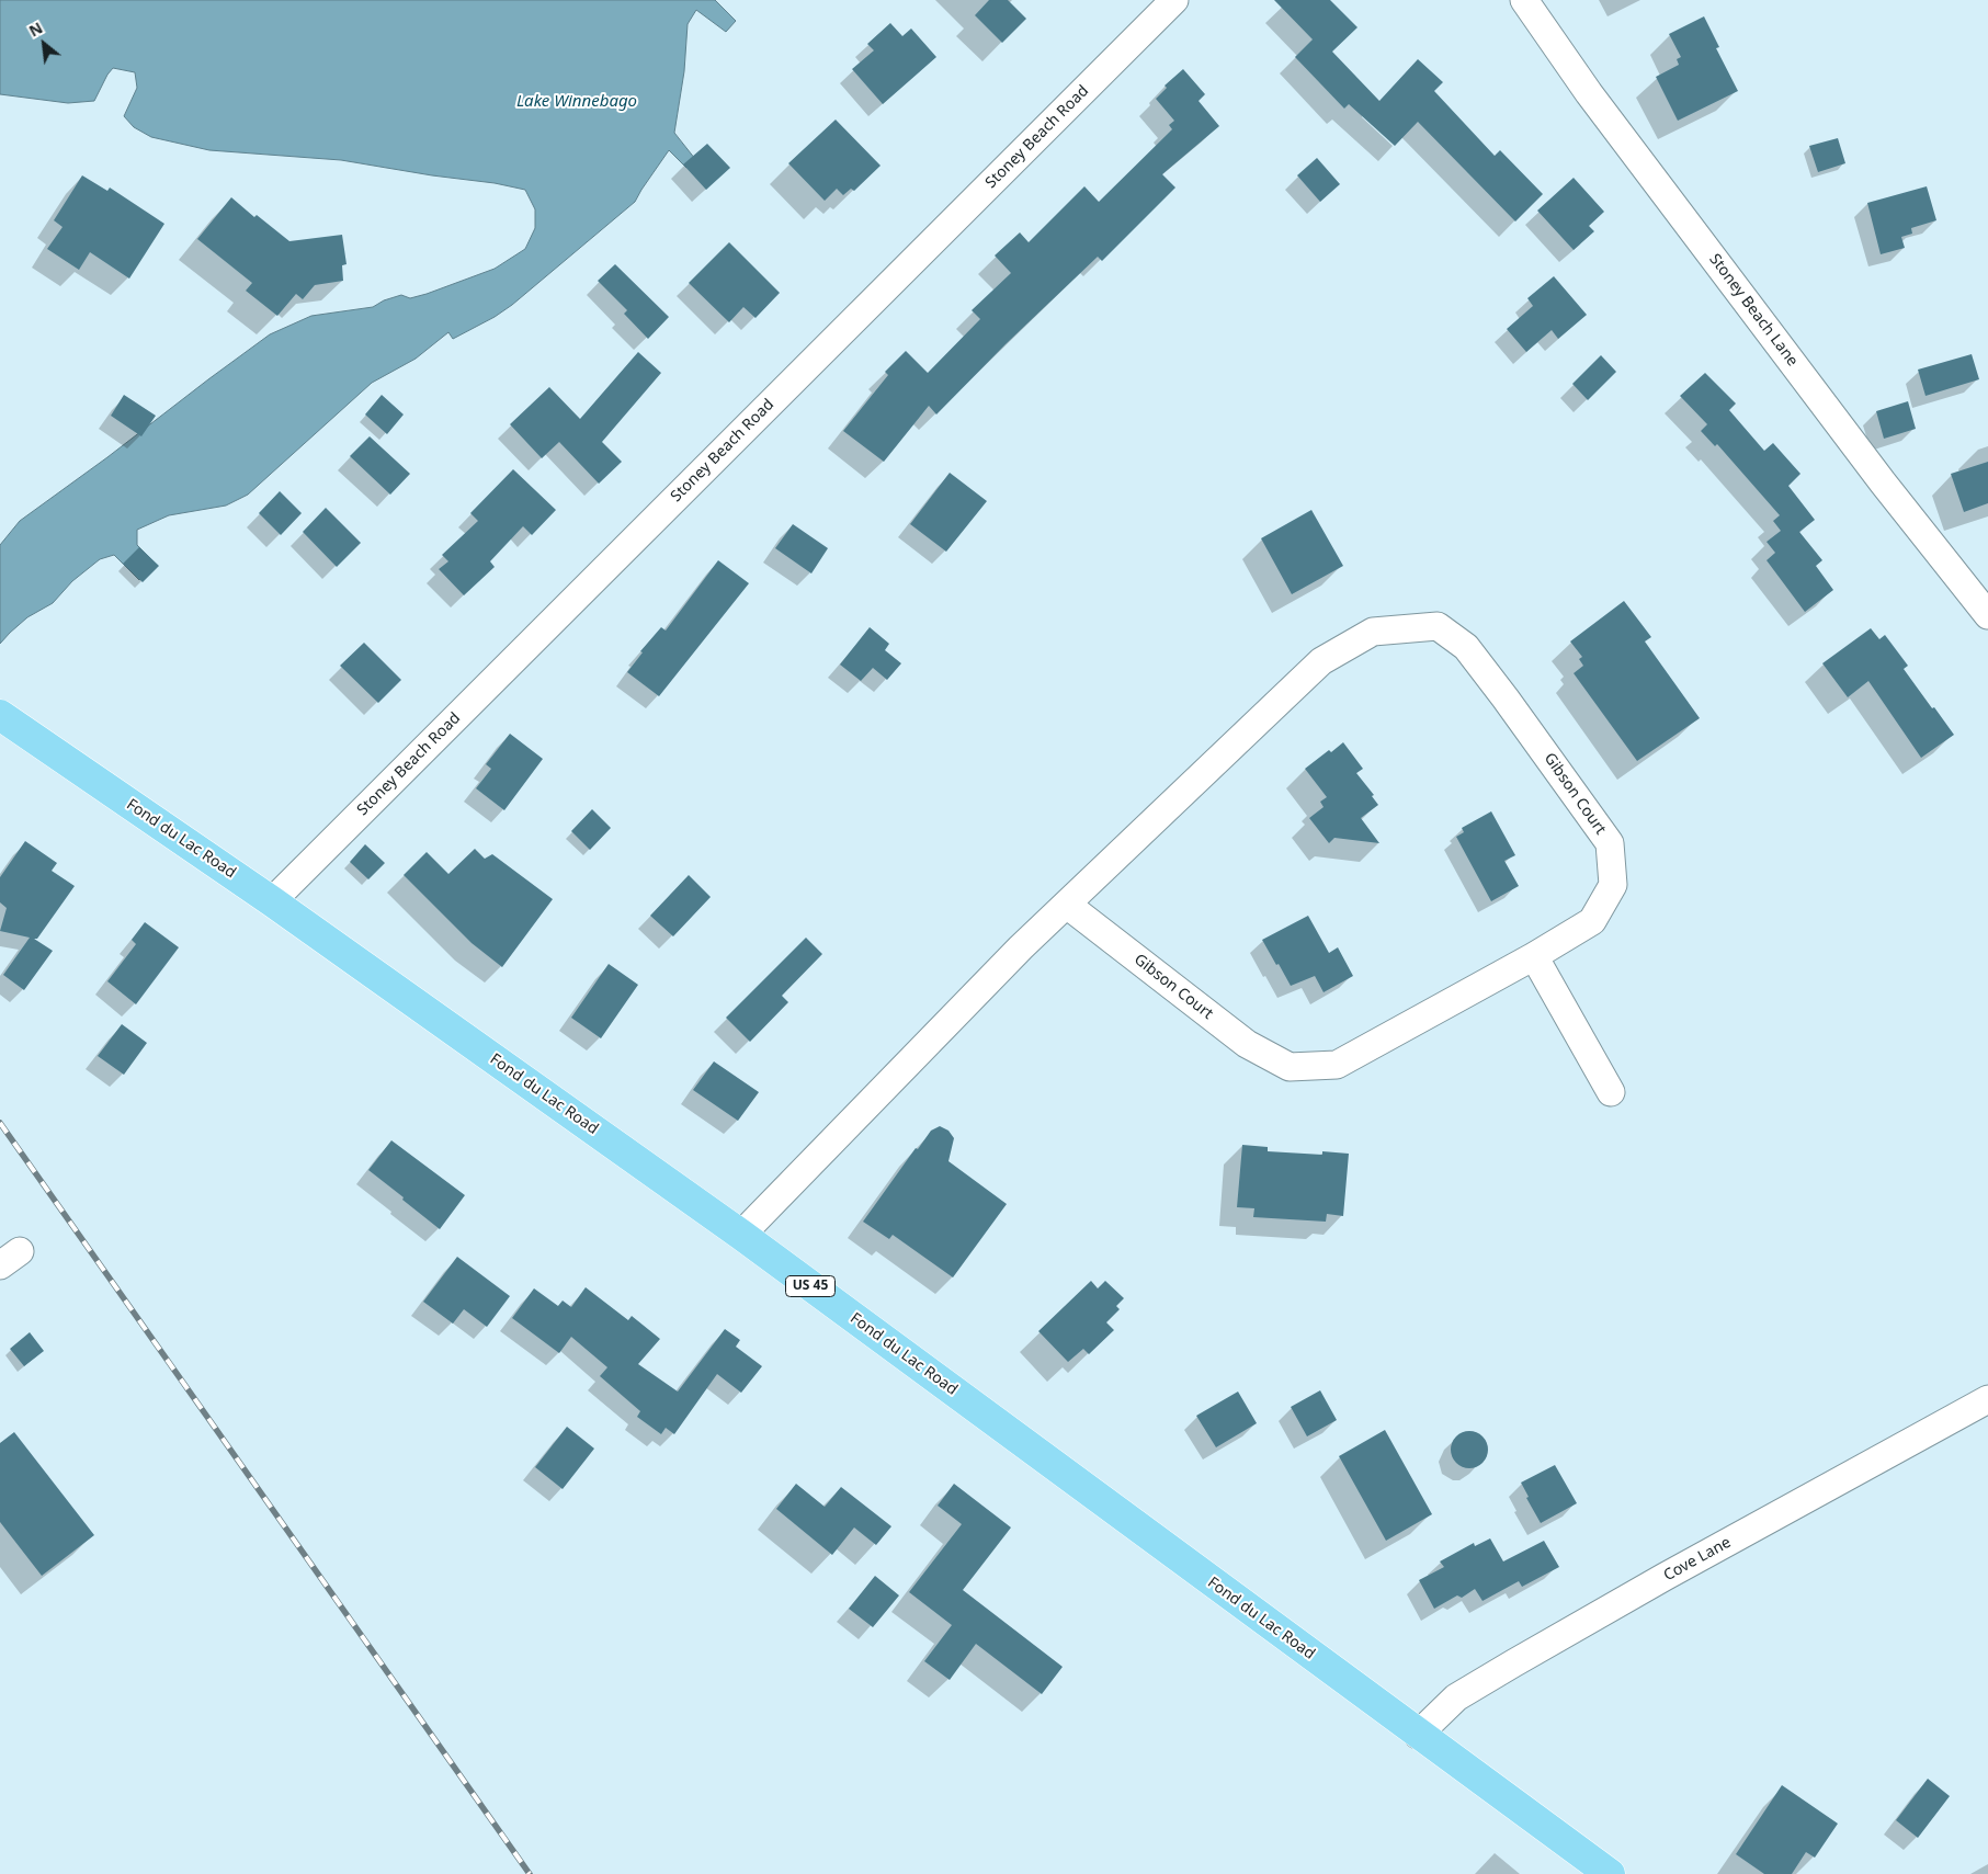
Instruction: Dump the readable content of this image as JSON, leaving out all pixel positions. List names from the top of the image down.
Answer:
{
  "streets": {
    "main road": ["Fond du Lac Road", "US 45"],
    "street": [
      "Stoney Beach Road",
      "Stoney Beach Lane",
      "Gibson Court",
      "Cove Lane"
    ]
  },
  "crossings": [
    ["Stoney Beach Road", "Fond du Lac Road"],
    ["Gibson Court", "Fond du Lac Road"],
    ["Fond du Lac Road", "Cove Lane"]
  ],
  "water": ["Lake Winnebago"],
  "north": "top left"
}
